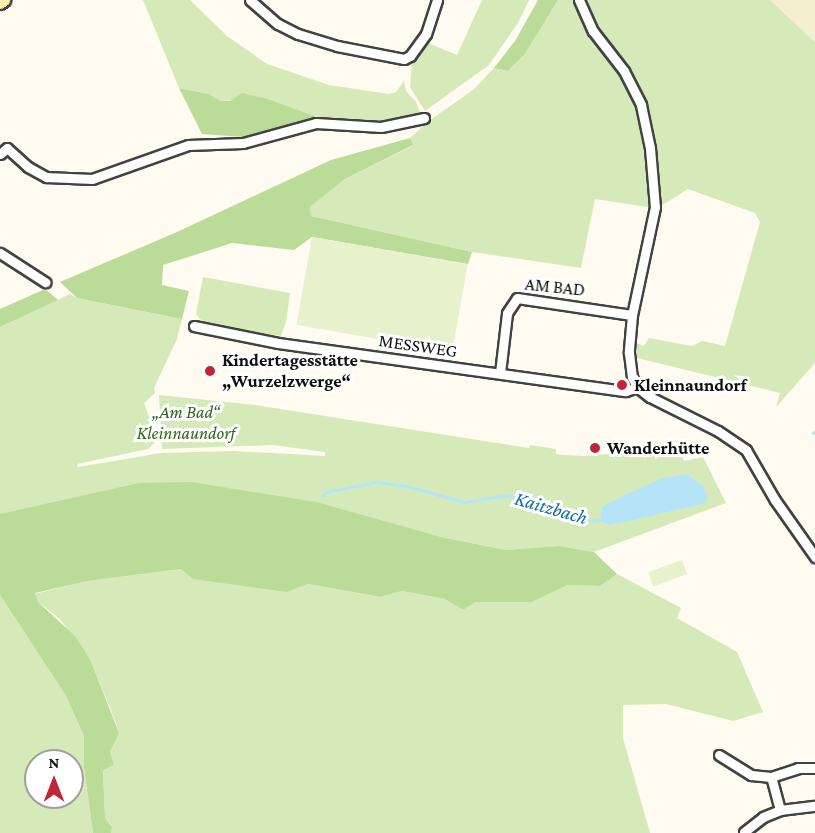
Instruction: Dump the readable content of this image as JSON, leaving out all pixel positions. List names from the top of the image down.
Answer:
{
  "streets": {
    "street": ["AM BAD", "MESSWEG"]
  },
  "crossings": [
    ["AM BAD", "MESSWEG"]
  ],
  "water": ["Kaitzbach"],
  "parks": ["„Am Bad“ Kleinnaundorf"],
  "places": ["Kindertagesstätte „Wurzelzwerge“", "Kleinnaundorf", "Wanderhütte"],
  "north": "top"
}
